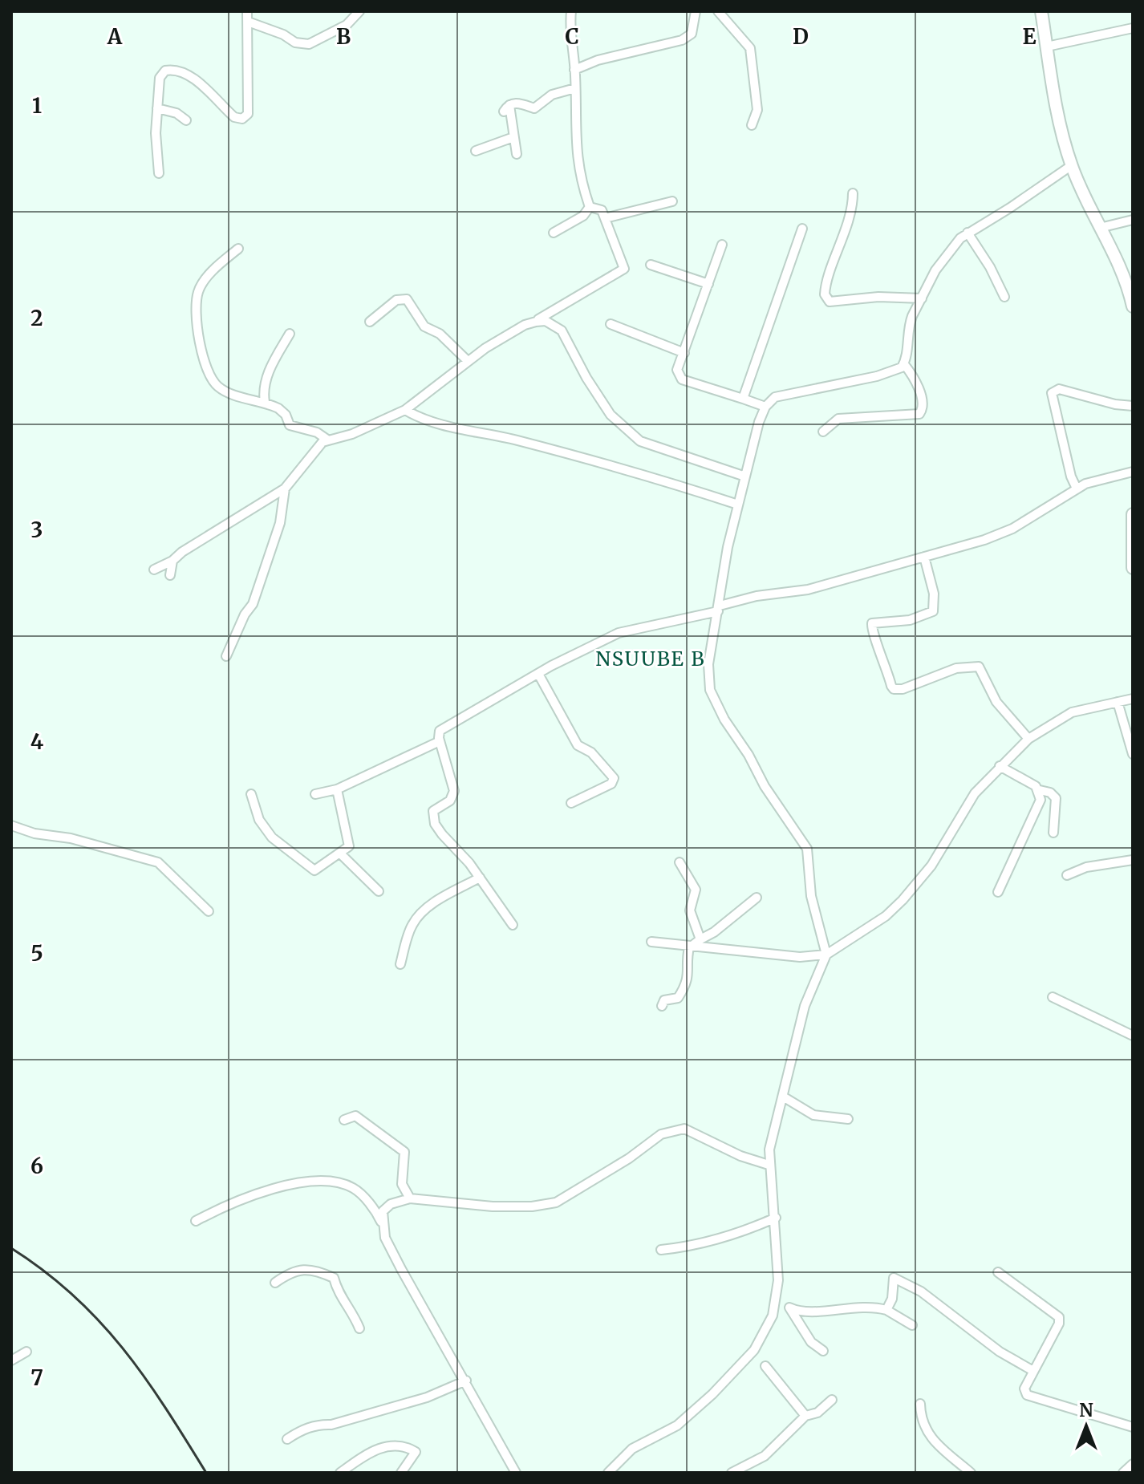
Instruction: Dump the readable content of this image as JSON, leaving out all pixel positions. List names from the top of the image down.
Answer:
{
  "districts": ["NSUUBE B"],
  "north": "top",
  "grid": {
    "columns": [
      "A",
      "B",
      "C",
      "D",
      "E"
    ],
    "rows": [
      "1",
      "2",
      "3",
      "4",
      "5",
      "6",
      "7"
    ]
  }
}
